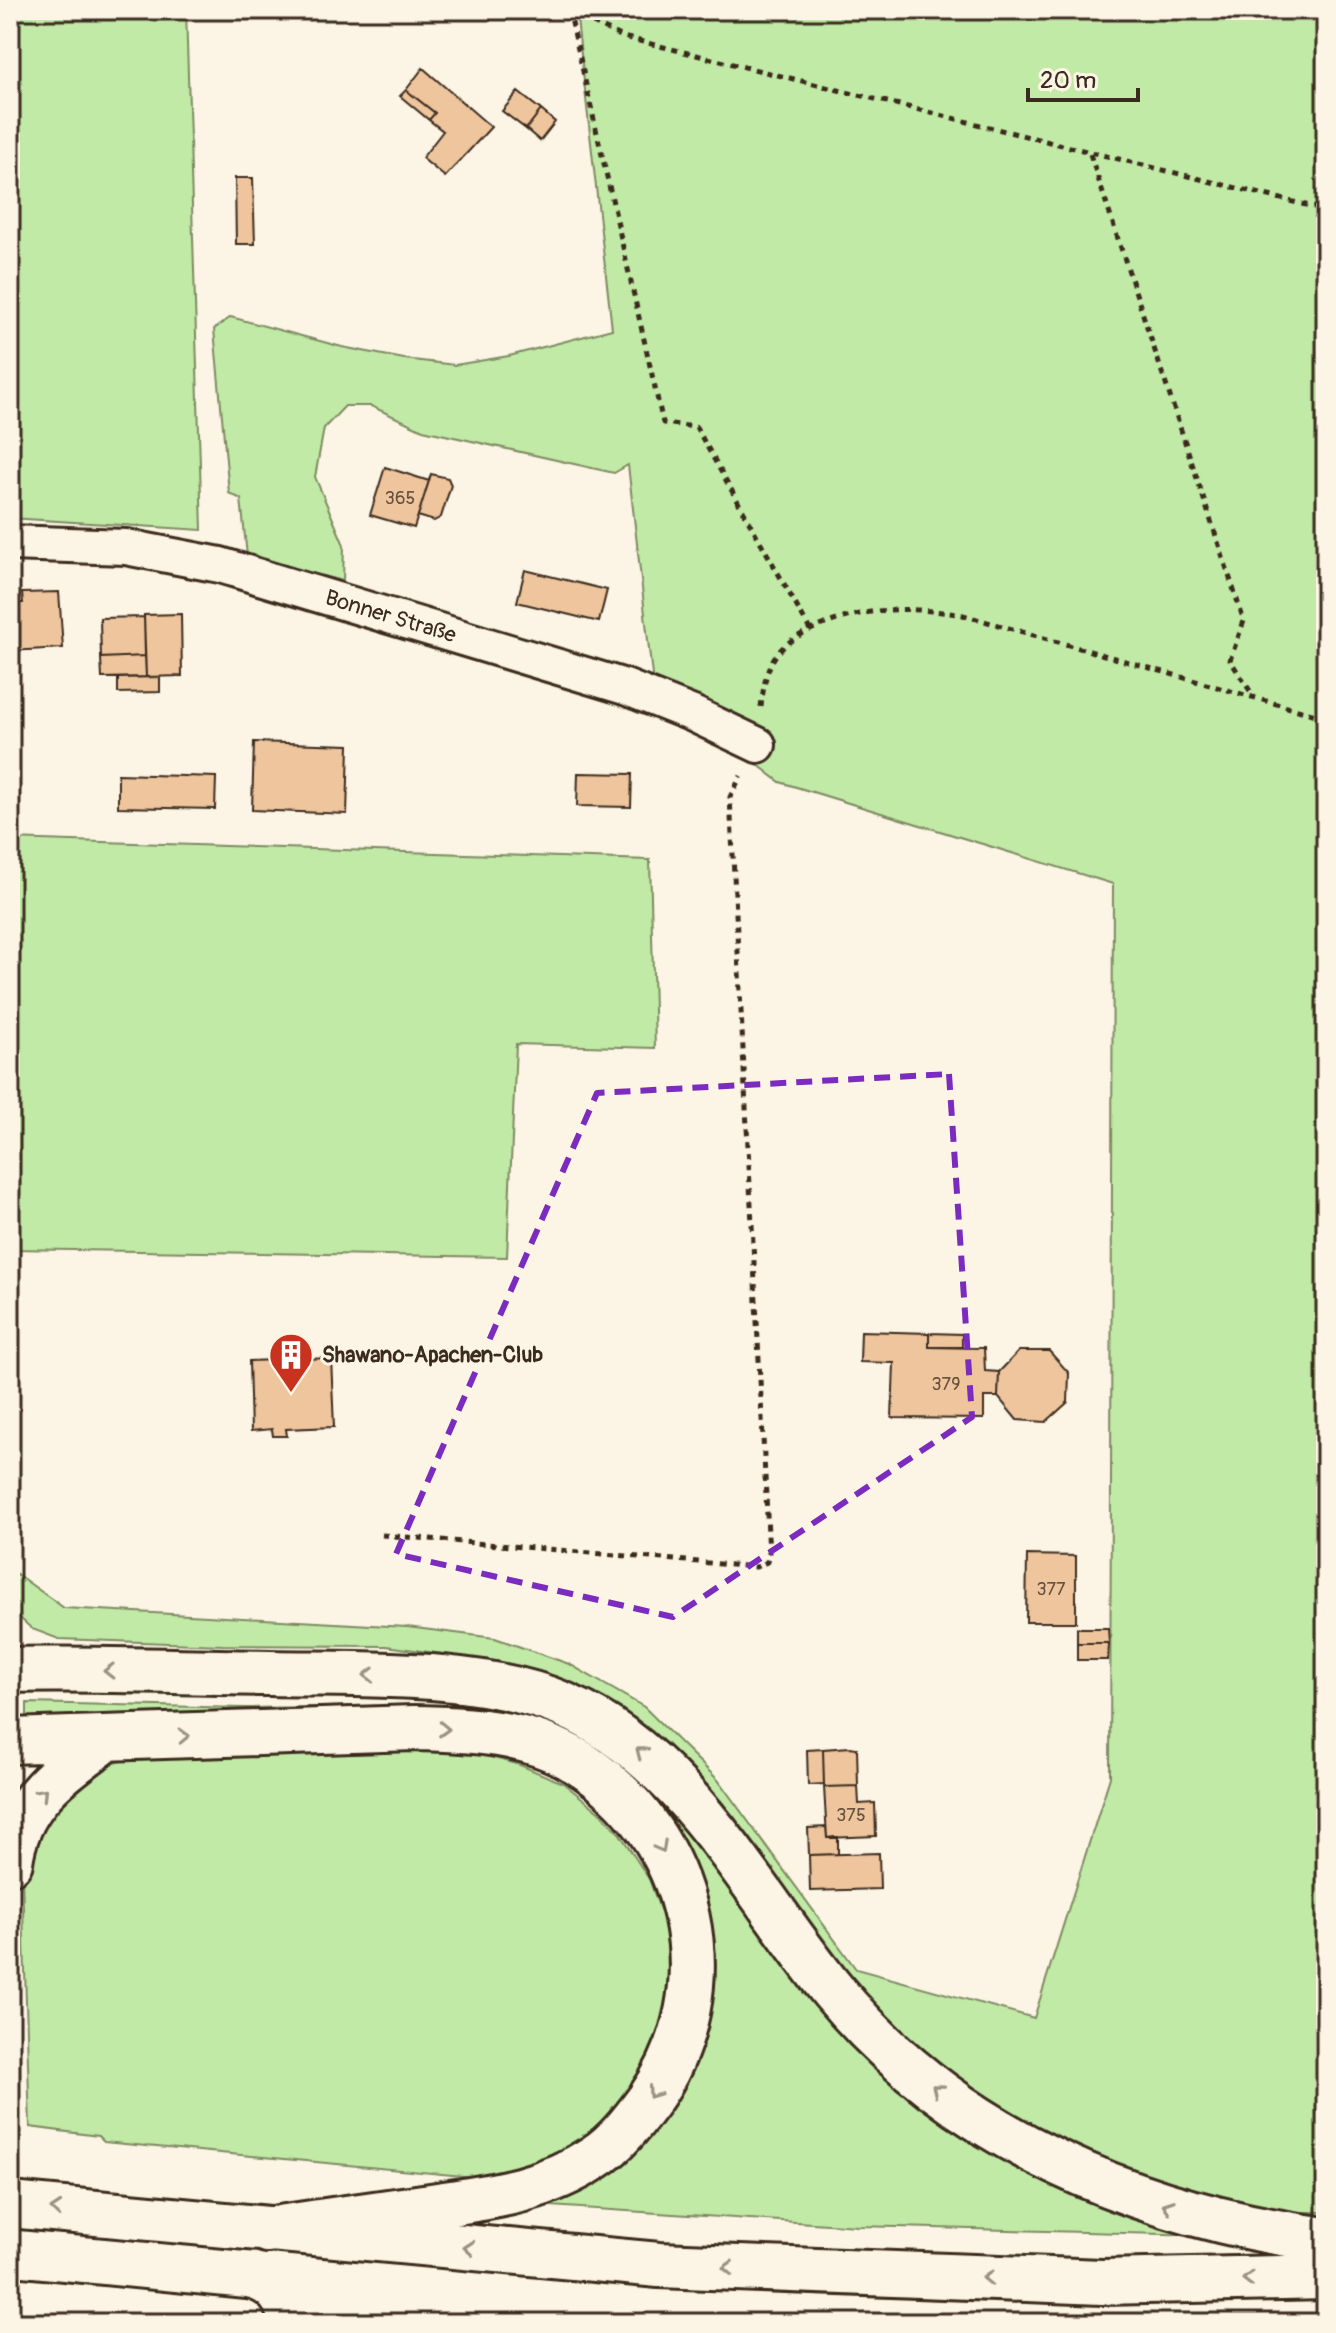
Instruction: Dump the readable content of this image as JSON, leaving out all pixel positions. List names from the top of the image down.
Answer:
{
  "streets": {
    "street": ["Bonner Straße"]
  },
  "places": {
    "building": ["Shawano-Apachen-Club"]
  },
  "house_numbers": [
    "365",
    "379",
    "377",
    "375"
  ],
  "scale_bar": "20 m"
}
